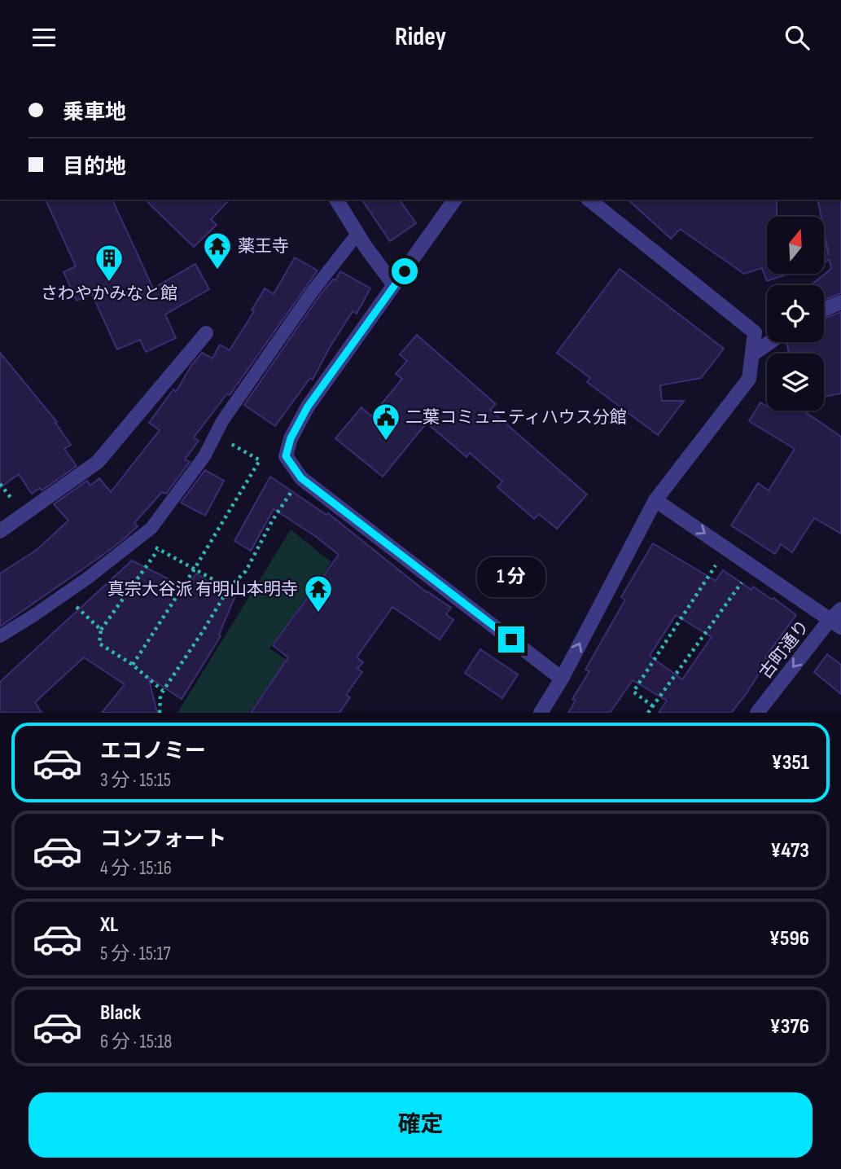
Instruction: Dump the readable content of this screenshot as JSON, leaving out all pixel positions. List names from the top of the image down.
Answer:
{
  "streets": {
    "street": ["古町通り"]
  },
  "one_way": ["古町通り"],
  "places": {
    "temple": ["薬王寺", "真宗大谷派 有明山本明寺"],
    "building": ["さわやかみなと館"],
    "public building": ["二葉コミュニティハウス分館"]
  },
  "north": "top",
  "page": {
    "header": "Ridey",
    "banner": ["乗車地", "目的地"],
    "bubble": "1 分",
    "list": [
      {
        "name": "エコノミー",
        "note": "3 分 · 15:15",
        "value": "¥351"
      },
      {
        "name": "コンフォート",
        "note": "4 分 · 15:16",
        "value": "¥473"
      },
      {
        "name": "XL",
        "note": "5 分 · 15:17",
        "value": "¥596"
      },
      {
        "name": "Black",
        "note": "6 分 · 15:18",
        "value": "¥376"
      }
    ],
    "buttons": "確定"
  }
}
